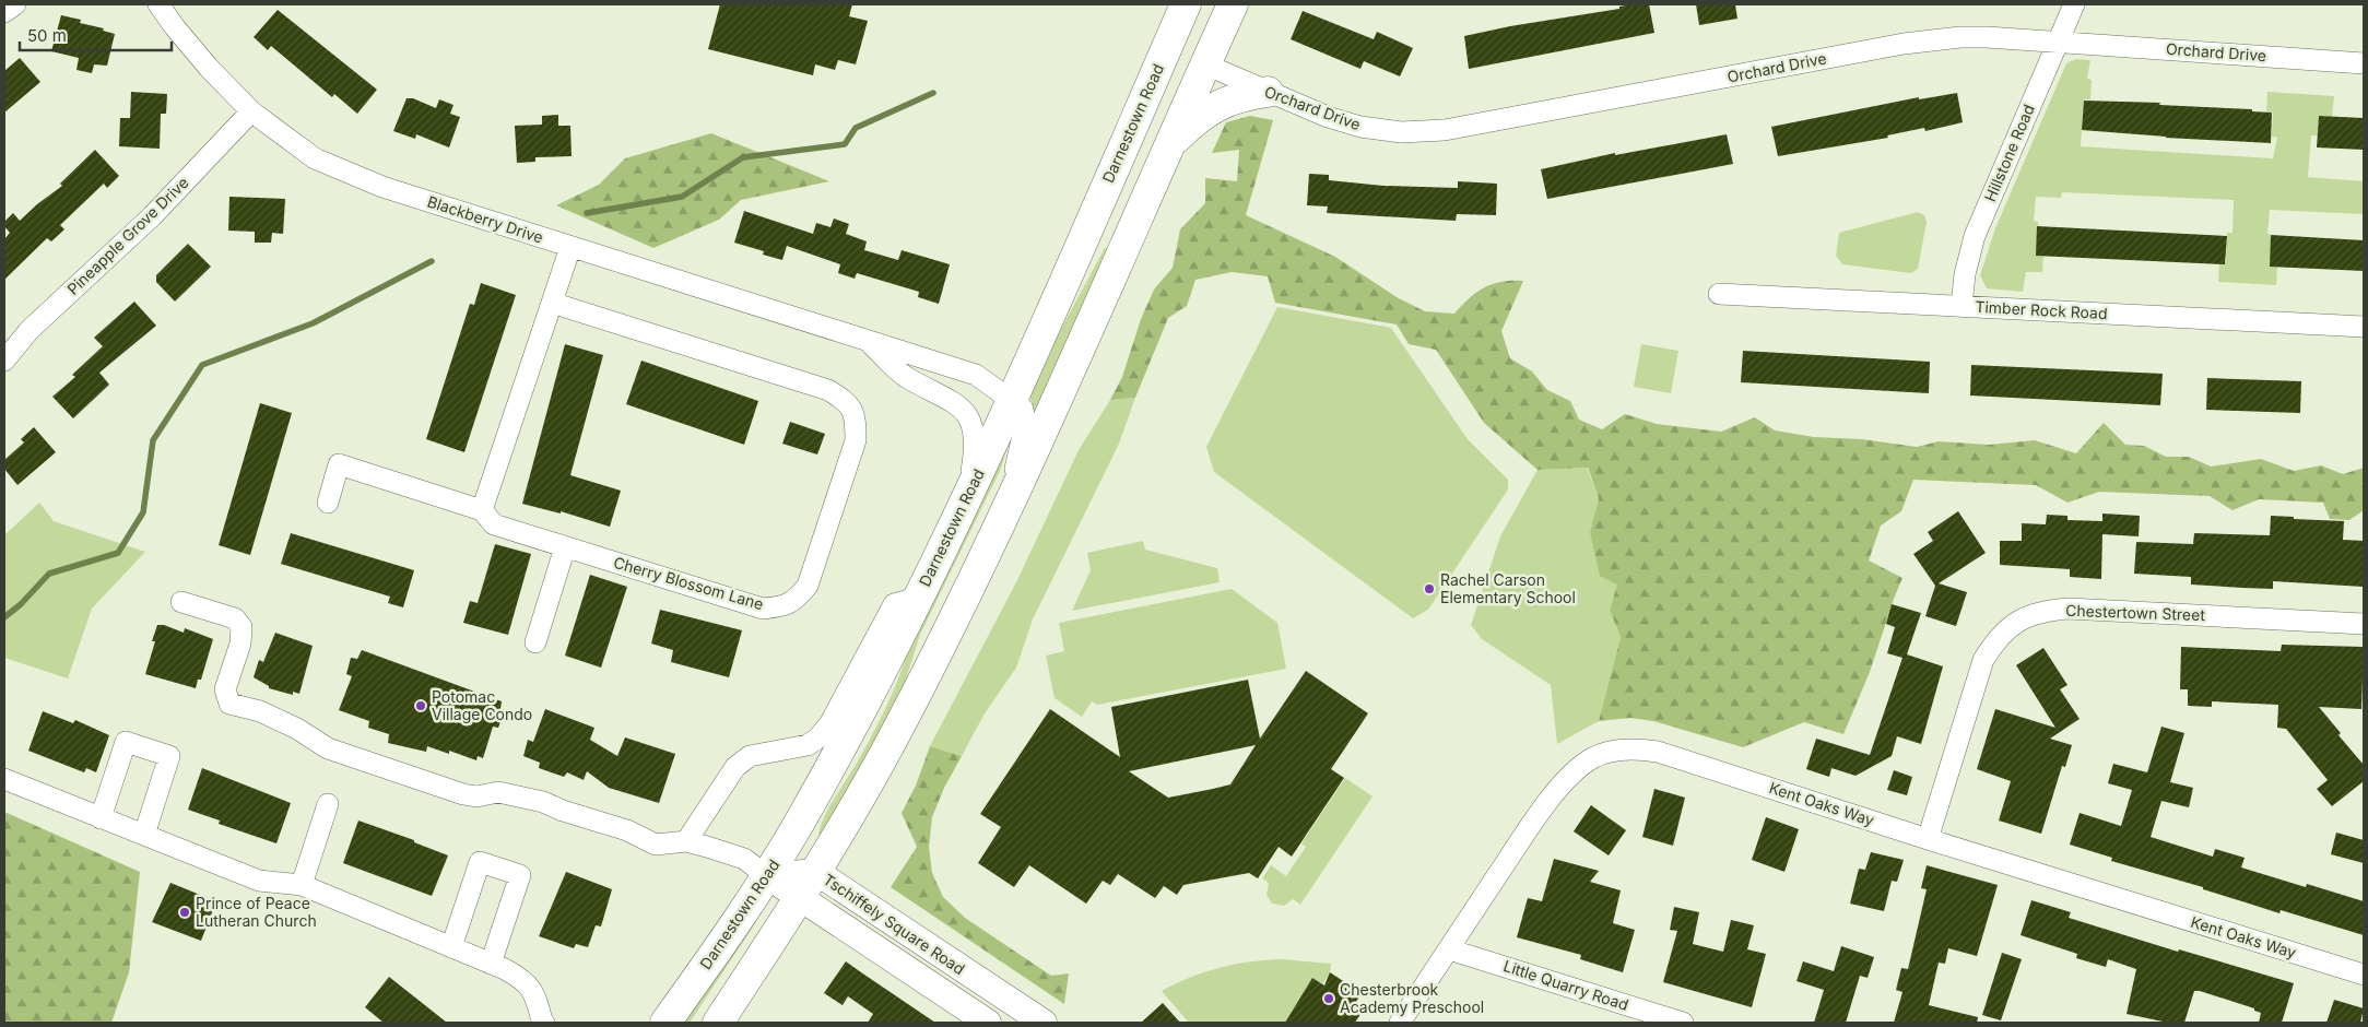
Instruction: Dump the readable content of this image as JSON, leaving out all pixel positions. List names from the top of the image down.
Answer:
{
  "streets": {
    "main road": ["Darnestown Road"],
    "street": [
      "Orchard Drive",
      "Hillstone Road",
      "Blackberry Drive",
      "Pineapple Grove Drive",
      "Timber Rock Road",
      "Cherry Blossom Lane",
      "Chestertown Street",
      "Kent Oaks Way",
      "Tschiffely Square Road",
      "Little Quarry Road"
    ]
  },
  "crossings": [
    ["Orchard Drive", "Hillstone Road"],
    ["Darnestown Road", "Blackberry Drive"],
    ["Darnestown Road", "Tschiffely Square Road"],
    ["Hillstone Road", "Timber Rock Road"],
    ["Blackberry Drive", "Pineapple Grove Drive"],
    ["Chestertown Street", "Kent Oaks Way"],
    ["Kent Oaks Way", "Little Quarry Road"]
  ],
  "places": [
    "Rachel Carson Elementary School",
    "Potomac Village Condo",
    "Prince of Peace Lutheran Church",
    "Chesterbrook Academy Preschool"
  ],
  "scale_bar": "50 m"
}
